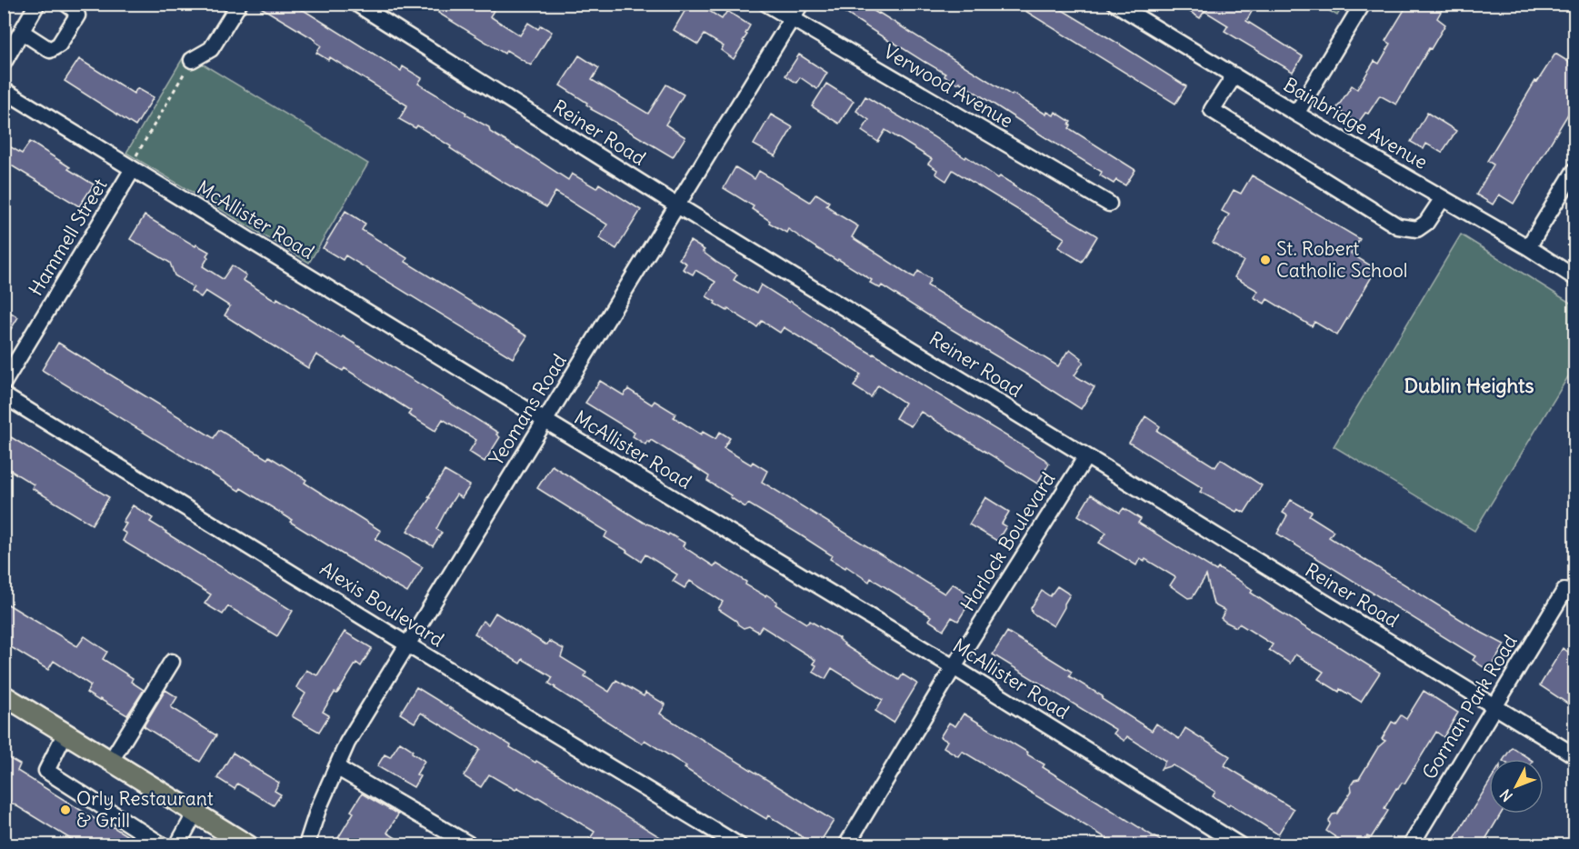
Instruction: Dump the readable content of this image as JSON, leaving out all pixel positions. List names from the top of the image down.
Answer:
{
  "streets": {
    "street": [
      "Verwood Avenue",
      "Bainbridge Avenue",
      "Reiner Road",
      "McAllister Road",
      "Hammell Street",
      "Yeomans Road",
      "Harlock Boulevard",
      "Alexis Boulevard",
      "Gorman Park Road"
    ]
  },
  "crossings": [
    ["Verwood Avenue", "Yeomans Road"],
    ["Reiner Road", "Yeomans Road"],
    ["Reiner Road", "Harlock Boulevard"],
    ["Reiner Road", "Gorman Park Road"],
    ["McAllister Road", "Hammell Street"],
    ["McAllister Road", "Yeomans Road"],
    ["McAllister Road", "Harlock Boulevard"],
    ["Yeomans Road", "Alexis Boulevard"]
  ],
  "districts": ["Dublin Heights"],
  "places": ["St. Robert Catholic School", "Orly Restaurant & Grill"],
  "north": "bottom left"
}
